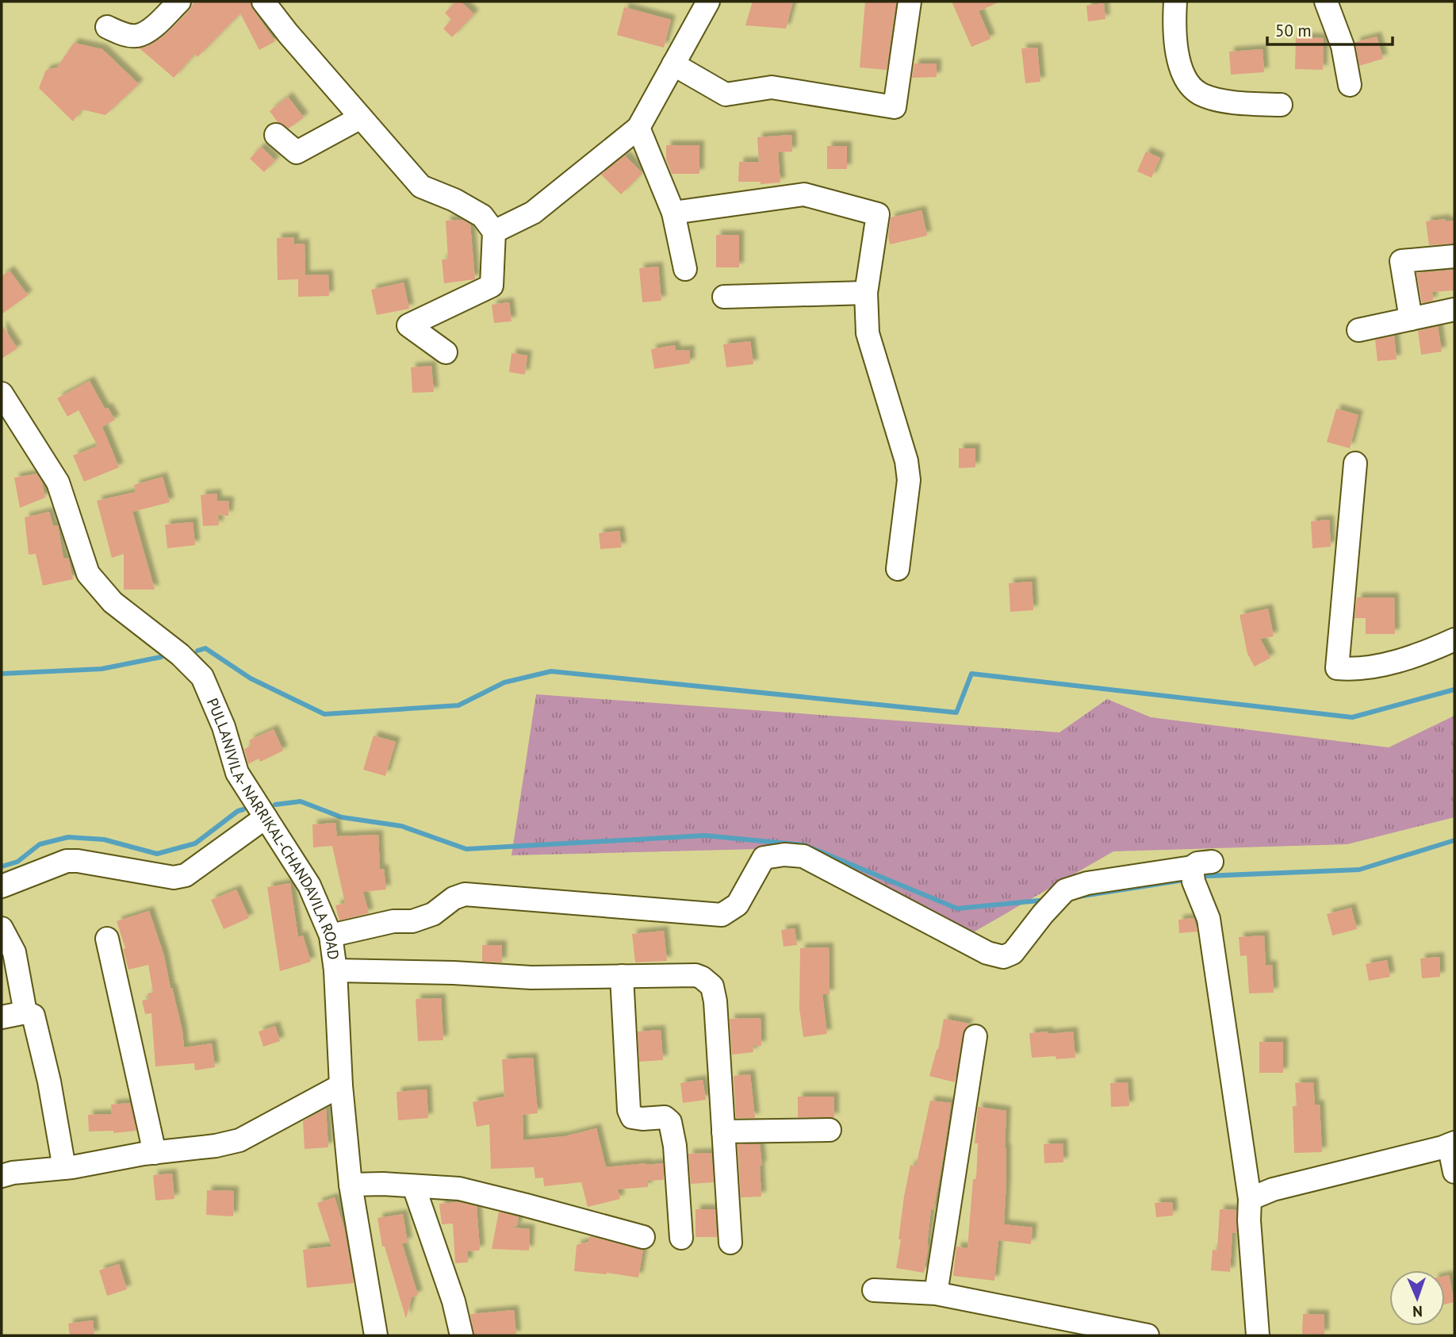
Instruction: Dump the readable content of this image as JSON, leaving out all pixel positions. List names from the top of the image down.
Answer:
{
  "streets": {
    "street": ["PULLANIVILA- NARRIKAL-CHANDAVILA ROAD"]
  },
  "scale_bar": "50 m",
  "north": "bottom"
}
